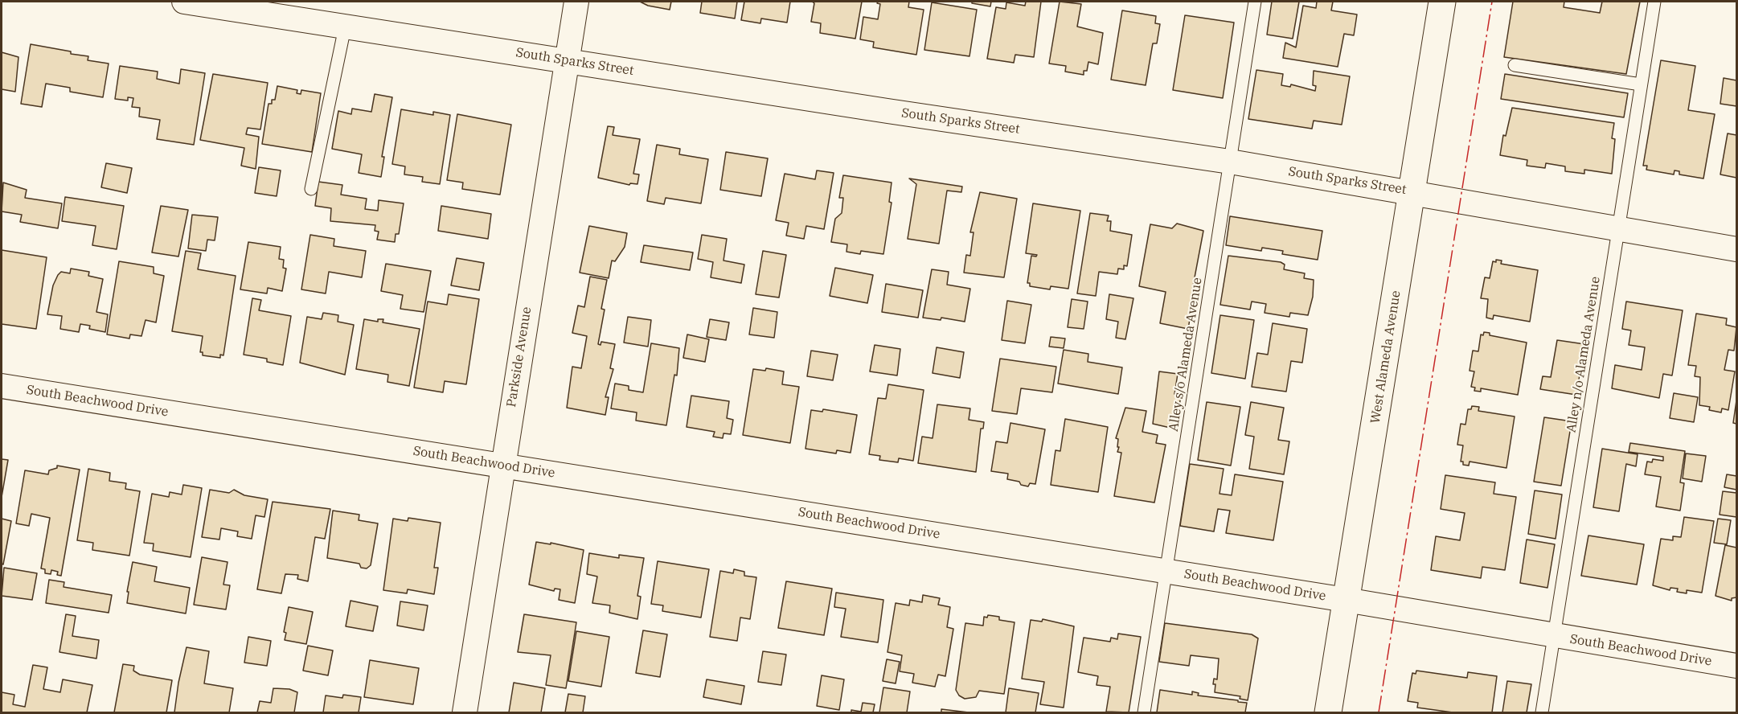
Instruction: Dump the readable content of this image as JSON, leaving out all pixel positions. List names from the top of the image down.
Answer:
{
  "streets": {
    "main road": ["West Alameda Avenue"],
    "street": ["South Sparks Street", "Parkside Avenue", "South Beachwood Drive"],
    "lane": ["Alley s/o Alameda Avenue", "Alley n/o Alameda Avenue"]
  },
  "crossings": [
    ["South Sparks Street", "Alley s/o Alameda Avenue"],
    ["South Sparks Street", "Alley n/o Alameda Avenue"],
    ["South Sparks Street", "Parkside Avenue"],
    ["South Sparks Street", "West Alameda Avenue"],
    ["Alley s/o Alameda Avenue", "South Beachwood Drive"],
    ["Alley n/o Alameda Avenue", "South Beachwood Drive"],
    ["Parkside Avenue", "South Beachwood Drive"],
    ["West Alameda Avenue", "South Beachwood Drive"]
  ]
}
